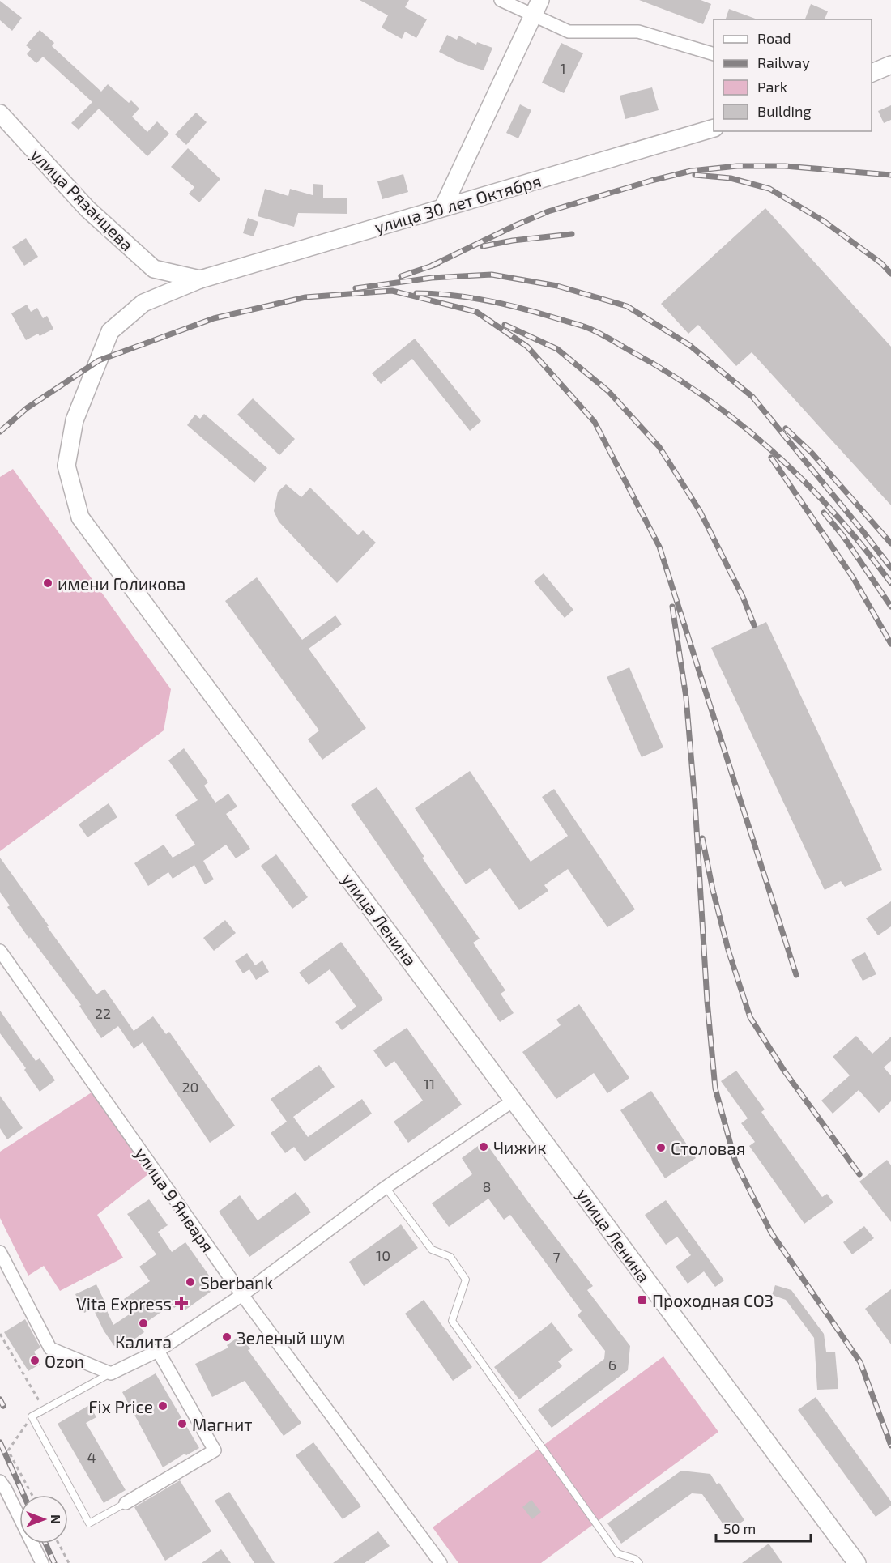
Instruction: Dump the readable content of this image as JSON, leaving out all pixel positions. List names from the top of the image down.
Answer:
{
  "streets": {
    "street": [
      "улица Рязанцева",
      "улица 30 лет Октября",
      "улица Ленина",
      "улица 9 Января"
    ]
  },
  "crossings": [
    ["улица Рязанцева", "улица 30 лет Октября"],
    ["улица Рязанцева", "улица Ленина"],
    ["улица 30 лет Октября", "улица Ленина"]
  ],
  "places": {
    "other": [
      "имени Голикова",
      "Чижик",
      "Столовая",
      "Sberbank",
      "Калита",
      "Зеленый шум",
      "Ozon",
      "Fix Price",
      "Магнит"
    ],
    "transit": ["Проходная СОЗ"],
    "health": ["Vita Express"]
  },
  "house_numbers": [
    "1",
    "22",
    "11",
    "20",
    "8",
    "10",
    "7",
    "6",
    "4"
  ],
  "legend": [
    "Road",
    "Railway",
    "Park",
    "Building"
  ],
  "scale_bar": "50 m",
  "north": "right"
}
